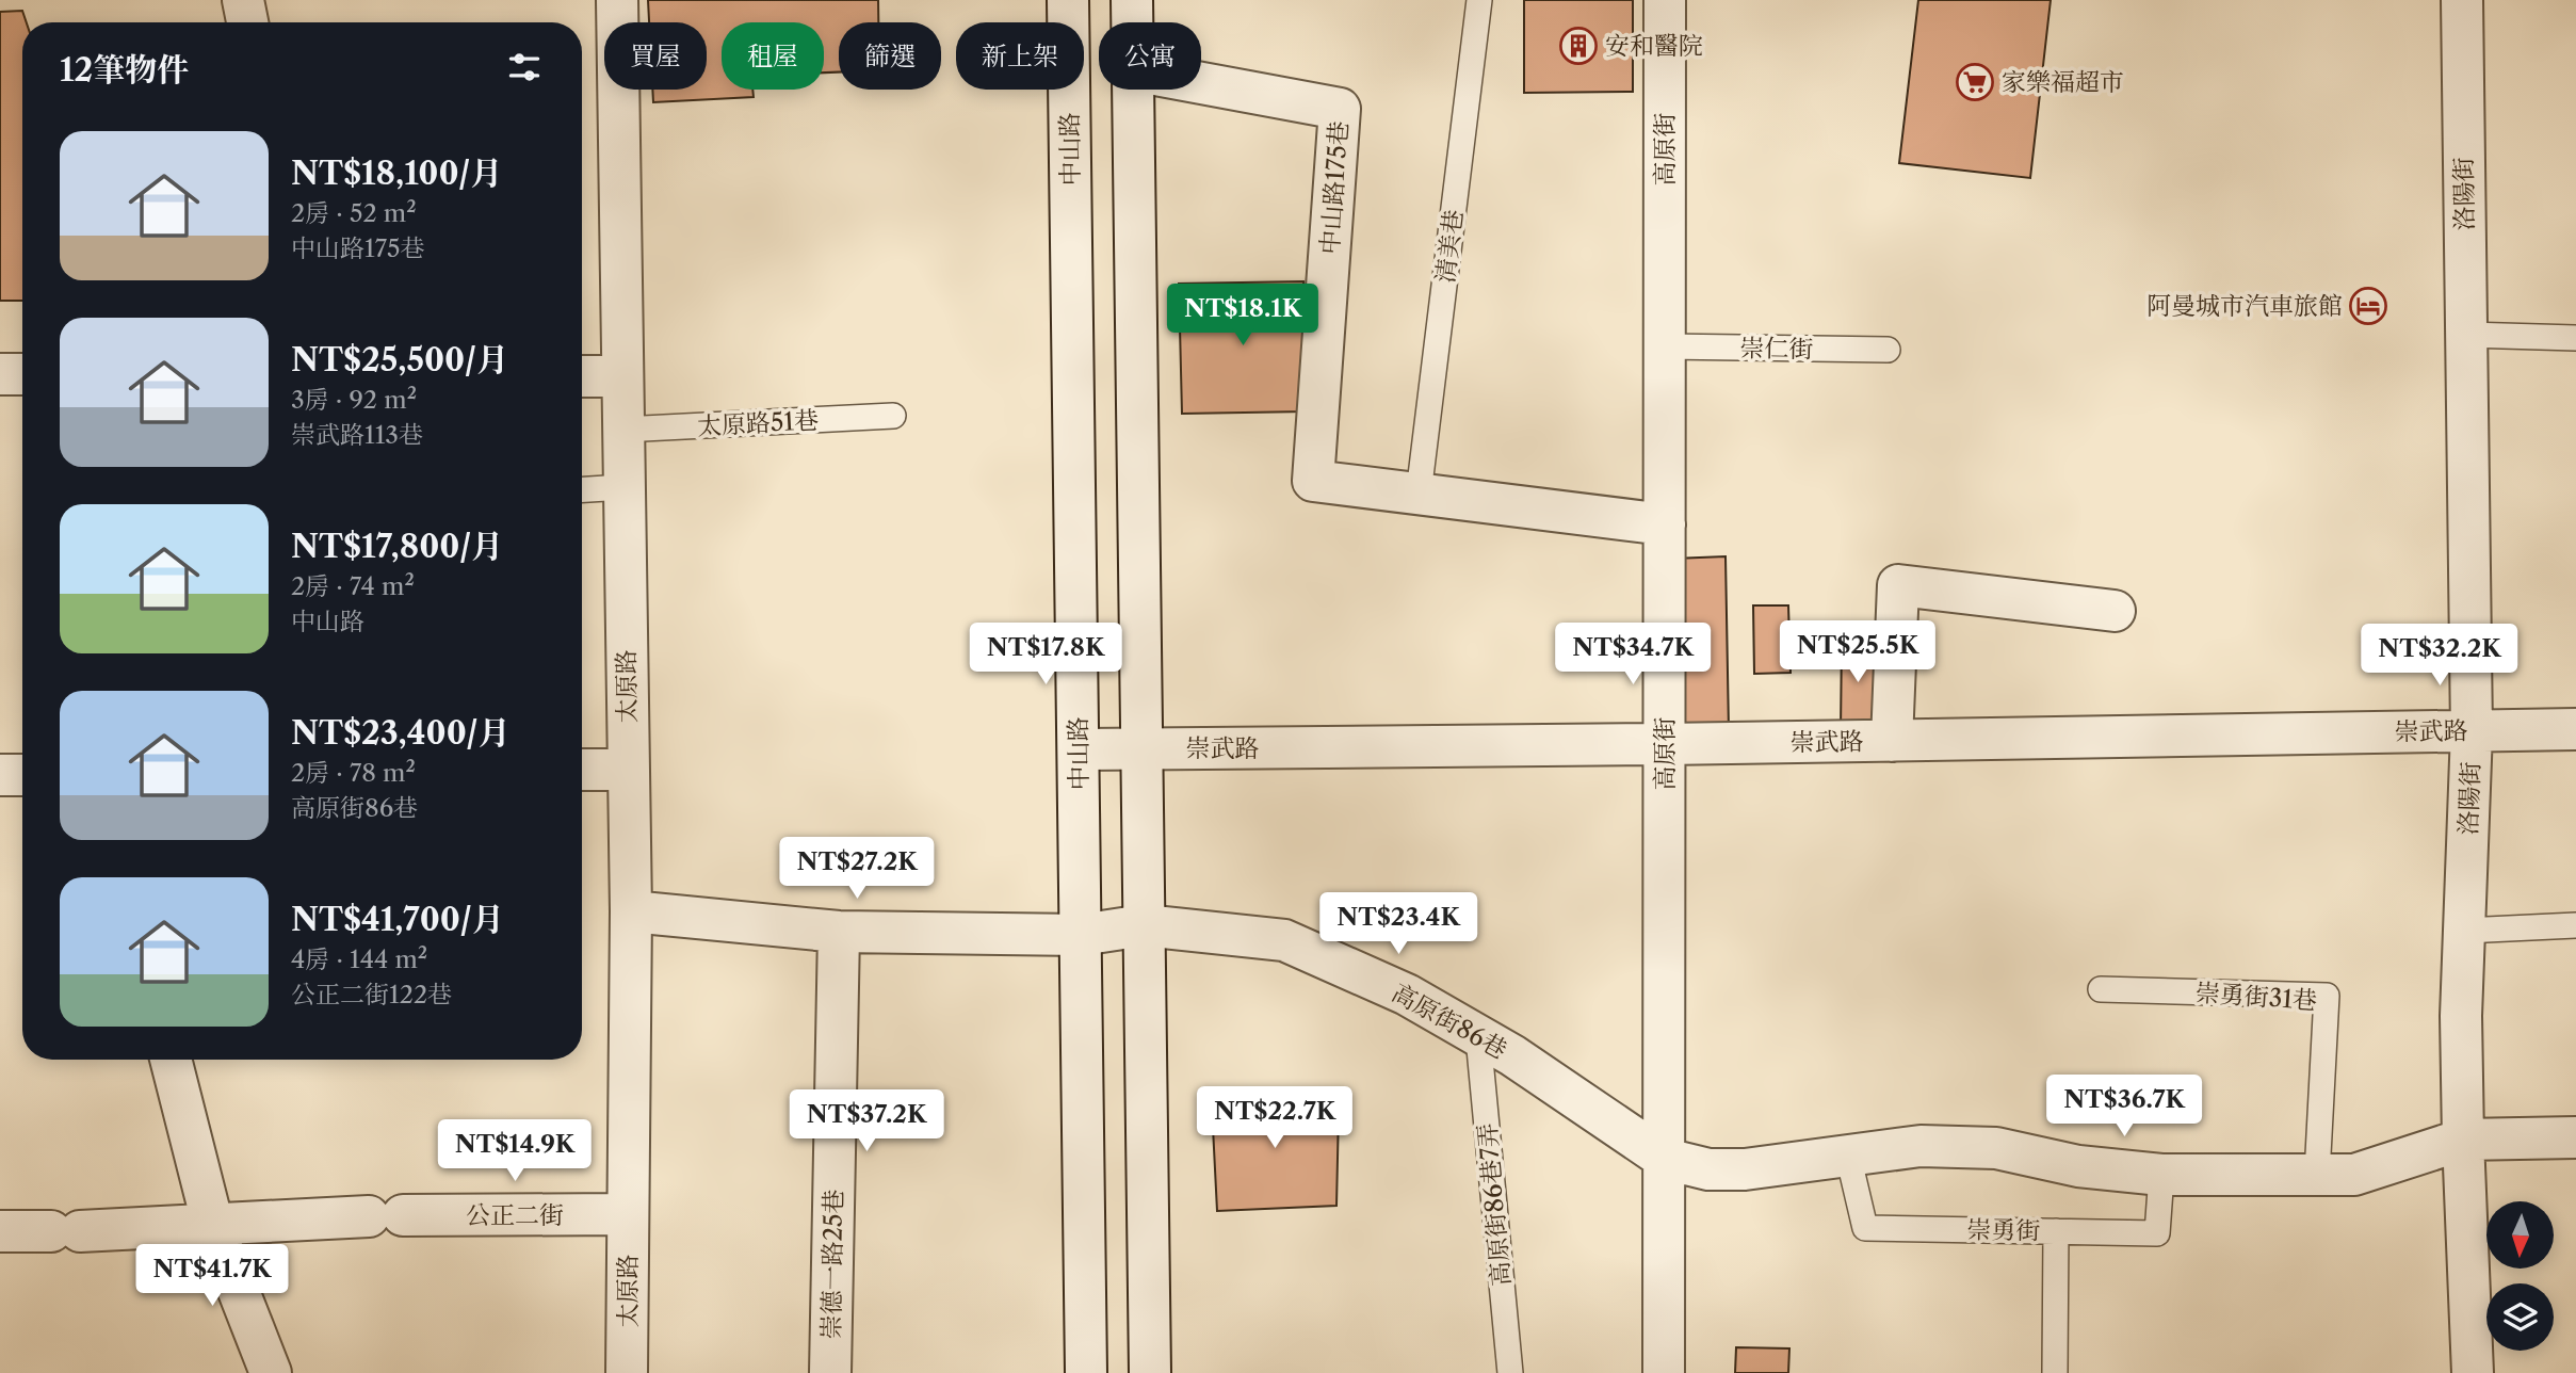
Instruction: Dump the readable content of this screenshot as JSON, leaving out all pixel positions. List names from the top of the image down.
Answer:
{
  "streets": {
    "street": [
      "中山路",
      "高原街",
      "中山路175巷",
      "洛陽街",
      "太原路",
      "崇武路",
      "高原街86巷",
      "公正二街",
      "崇德一路25巷"
    ],
    "lane": [
      "清美巷",
      "崇仁街",
      "太原路51巷",
      "崇勇街31巷",
      "高原街86巷7弄",
      "崇勇街"
    ]
  },
  "crossings": [
    ["中山路", "崇武路"],
    ["中山路", "高原街86巷"],
    ["高原街", "中山路175巷"],
    ["高原街", "崇仁街"],
    ["高原街", "崇武路"],
    ["高原街", "高原街86巷"],
    ["中山路175巷", "清美巷"],
    ["洛陽街", "崇武路"],
    ["太原路51巷", "太原路"],
    ["太原路", "高原街86巷"],
    ["太原路", "公正二街"],
    ["高原街86巷", "高原街86巷7弄"],
    ["高原街86巷", "崇德一路25巷"]
  ],
  "places": {
    "building": ["安和醫院"],
    "supermarket": ["家樂福超市"],
    "hotel": ["阿曼城市汽車旅館"]
  },
  "north": "bottom",
  "page": {
    "chip": [
      "買屋",
      "租屋",
      "篩選",
      "新上架",
      "公寓"
    ],
    "heading": "12筆物件",
    "list": [
      {
        "name": "NT$18,100/月",
        "note": "2房 · 52 m² · 中山路175巷"
      },
      {
        "name": "NT$25,500/月",
        "note": "3房 · 92 m² · 崇武路113巷"
      },
      {
        "name": "NT$17,800/月",
        "note": "2房 · 74 m² · 中山路"
      },
      {
        "name": "NT$23,400/月",
        "note": "2房 · 78 m² · 高原街86巷"
      },
      {
        "name": "NT$41,700/月",
        "note": "4房 · 144 m² · 公正二街122巷"
      }
    ],
    "price": [
      "NT$18.1K",
      "NT$25.5K",
      "NT$17.8K",
      "NT$34.7K",
      "NT$32.2K",
      "NT$27.2K",
      "NT$23.4K",
      "NT$36.7K",
      "NT$22.7K",
      "NT$37.2K",
      "NT$14.9K",
      "NT$41.7K"
    ]
  }
}
